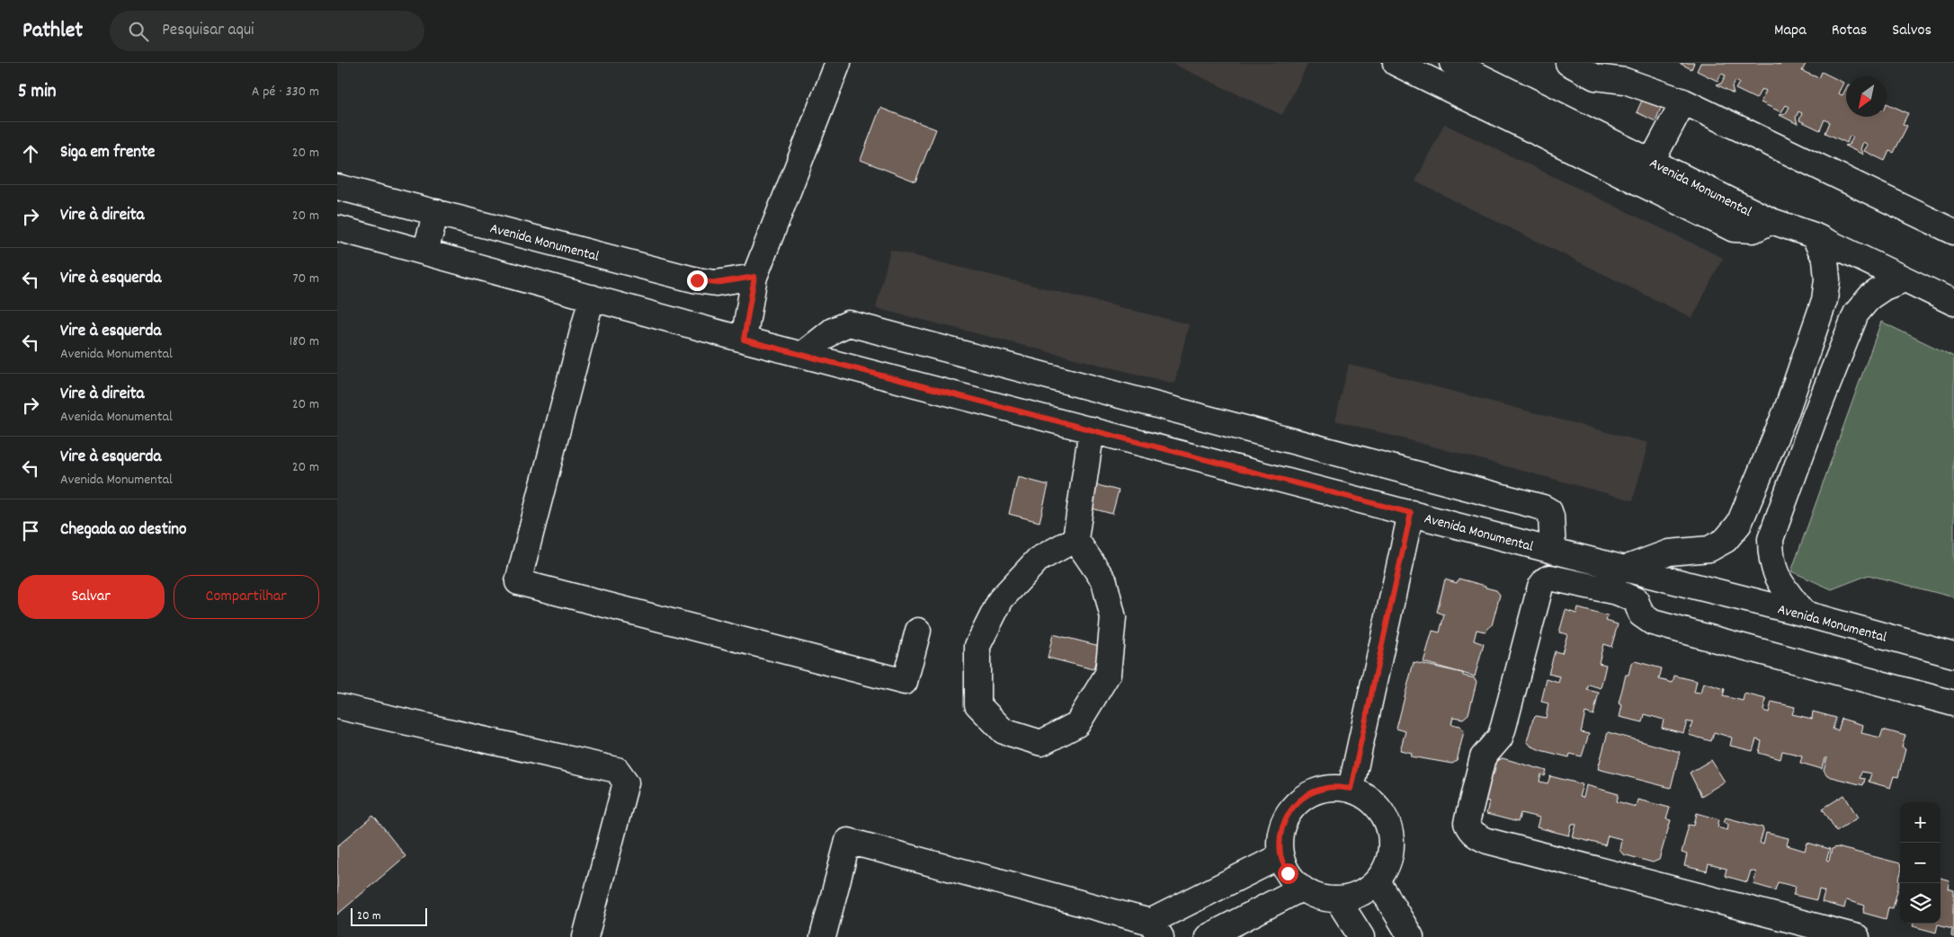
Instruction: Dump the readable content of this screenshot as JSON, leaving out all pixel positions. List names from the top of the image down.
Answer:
{
  "streets": {
    "street": ["Avenida Monumental"]
  },
  "scale_bar": "20 m",
  "north": "bottom left",
  "page": {
    "header": "Pathlet",
    "search": "Pesquisar aqui",
    "nav": ["Mapa", "Rotas", "Salvos"],
    "heading": ["5 min", "A pé · 330 m"],
    "list": [
      ["Siga em frente", "20 m"],
      ["Vire à direita", "20 m"],
      ["Vire à esquerda", "70 m"],
      ["Vire à esquerda", "Avenida Monumental", "180 m"],
      ["Vire à direita", "Avenida Monumental", "20 m"],
      ["Vire à esquerda", "Avenida Monumental", "20 m"],
      "Chegada ao destino"
    ],
    "buttons": ["Salvar", "Compartilhar"],
    "map_buttons": ["+", "−"],
    "scale": "20 m"
  }
}
